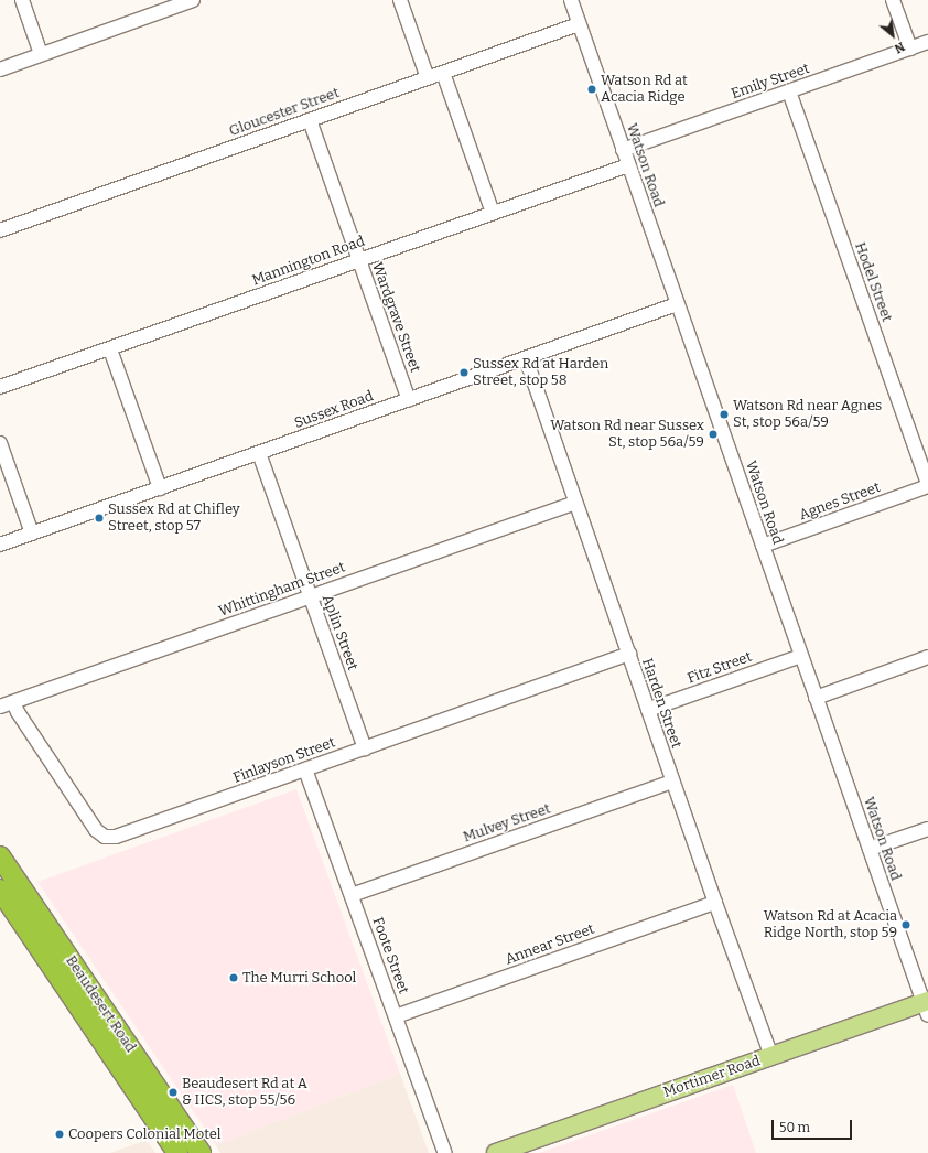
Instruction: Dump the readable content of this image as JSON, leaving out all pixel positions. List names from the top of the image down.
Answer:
{
  "streets": {
    "highway": ["Beaudesert Road"],
    "main road": ["Mortimer Road"],
    "street": [
      "Emily Street",
      "Gloucester Street",
      "Watson Road",
      "Mannington Road",
      "Hodel Street",
      "Wardgrave Street",
      "Sussex Road",
      "Agnes Street",
      "Whittingham Street",
      "Aplin Street",
      "Fitz Street",
      "Harden Street",
      "Finlayson Street",
      "Mulvey Street",
      "Annear Street",
      "Foote Street"
    ]
  },
  "crossings": [
    ["Emily Street", "Watson Road"],
    ["Emily Street", "Hodel Street"],
    ["Gloucester Street", "Watson Road"],
    ["Gloucester Street", "Wardgrave Street"],
    ["Watson Road", "Mannington Road"],
    ["Watson Road", "Sussex Road"],
    ["Watson Road", "Agnes Street"],
    ["Watson Road", "Fitz Street"],
    ["Watson Road", "Mortimer Road"],
    ["Mannington Road", "Wardgrave Street"],
    ["Hodel Street", "Agnes Street"],
    ["Wardgrave Street", "Sussex Road"],
    ["Sussex Road", "Aplin Street"],
    ["Sussex Road", "Harden Street"],
    ["Whittingham Street", "Aplin Street"],
    ["Whittingham Street", "Harden Street"],
    ["Whittingham Street", "Finlayson Street"],
    ["Aplin Street", "Finlayson Street"],
    ["Fitz Street", "Harden Street"],
    ["Harden Street", "Finlayson Street"],
    ["Harden Street", "Mulvey Street"],
    ["Harden Street", "Annear Street"],
    ["Harden Street", "Mortimer Road"],
    ["Finlayson Street", "Foote Street"],
    ["Mulvey Street", "Foote Street"],
    ["Annear Street", "Foote Street"]
  ],
  "places": [
    "Watson Rd at Acacia Ridge",
    "Sussex Rd at Harden Street, stop 58",
    "Watson Rd near Agnes St, stop 56a/59",
    "Watson Rd near Sussex St, stop 56a/59",
    "Sussex Rd at Chifley Street, stop 57",
    "Watson Rd at Acacia Ridge North, stop 59",
    "The Murri School",
    "Beaudesert Rd at A & IICS, stop 55/56",
    "Coopers Colonial Motel"
  ],
  "scale_bar": "50 m",
  "north": "bottom right"
}
